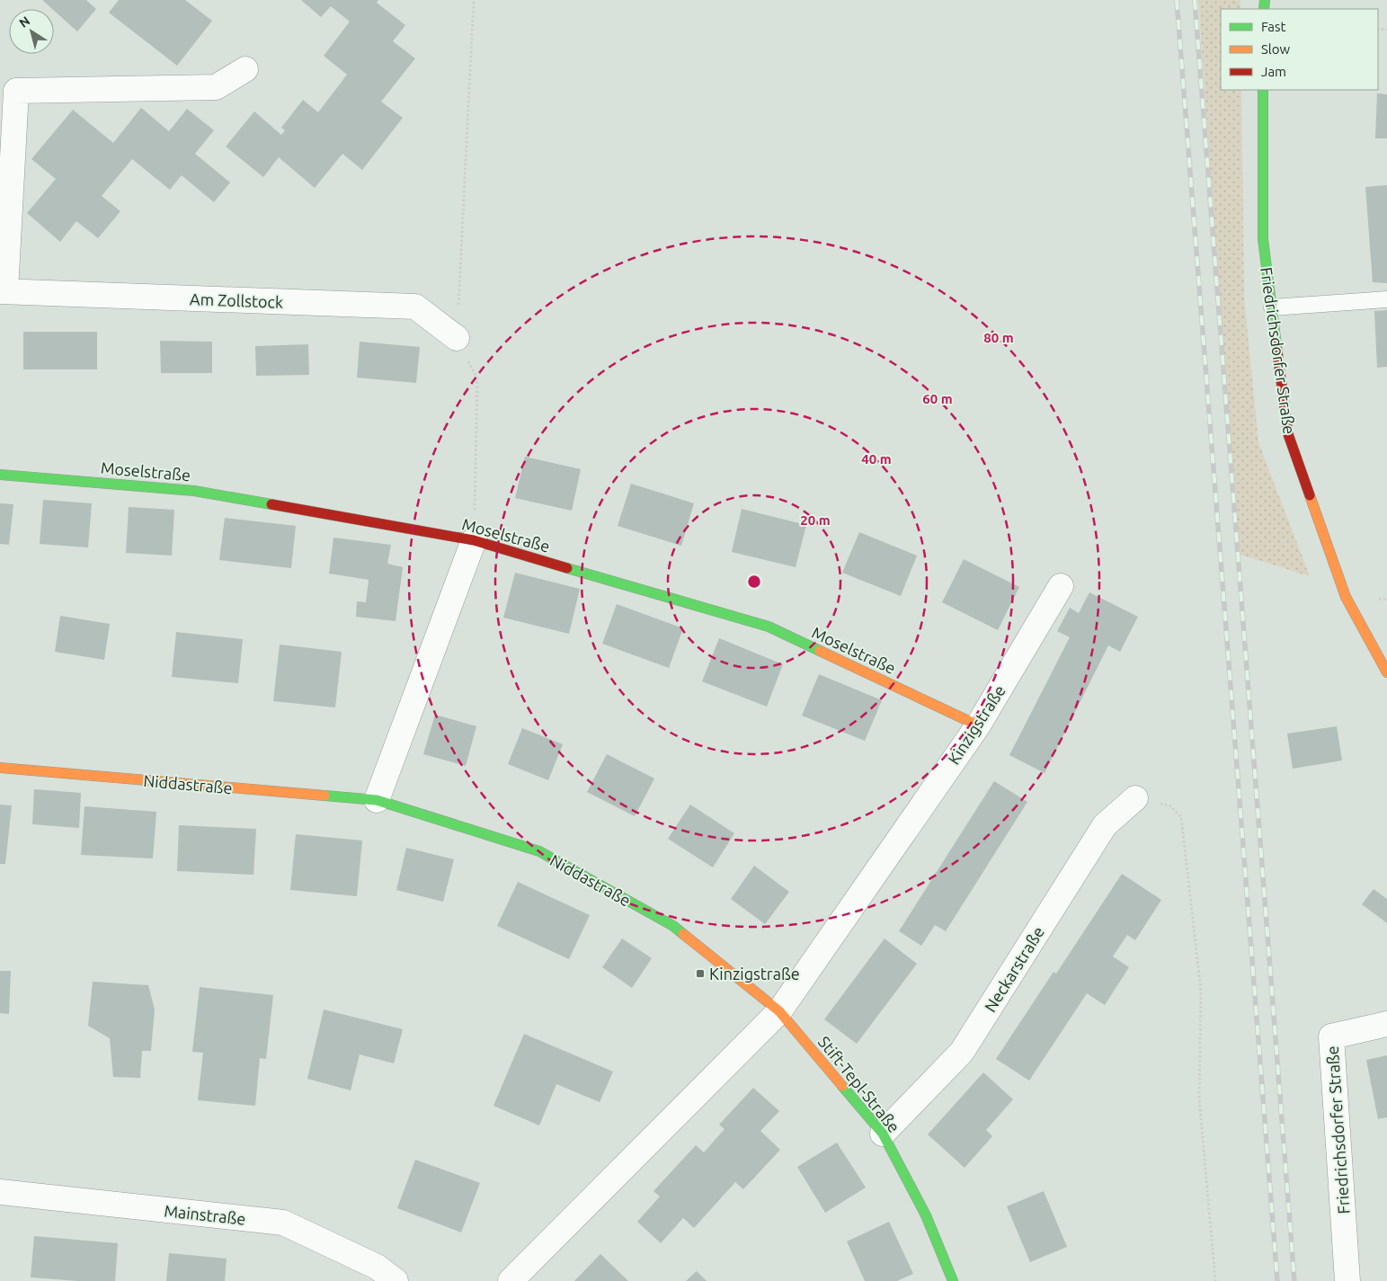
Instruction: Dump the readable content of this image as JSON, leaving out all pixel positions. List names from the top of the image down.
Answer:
{
  "streets": {
    "street": [
      "Am Zollstock",
      "Friedrichsdorfer Straße",
      "Moselstraße",
      "Kinzigstraße",
      "Niddastraße",
      "Neckarstraße",
      "Stift-Tepl-Straße",
      "Mainstraße"
    ]
  },
  "crossings": [
    ["Moselstraße", "Kinzigstraße"],
    ["Kinzigstraße", "Niddastraße"],
    ["Kinzigstraße", "Stift-Tepl-Straße"],
    ["Niddastraße", "Stift-Tepl-Straße"],
    ["Neckarstraße", "Stift-Tepl-Straße"]
  ],
  "places": {
    "transit": ["Kinzigstraße"]
  },
  "legend": ["Fast", "Slow", "Jam"],
  "north": "top left",
  "rings": [
    "80 m",
    "60 m",
    "40 m",
    "20 m"
  ]
}
